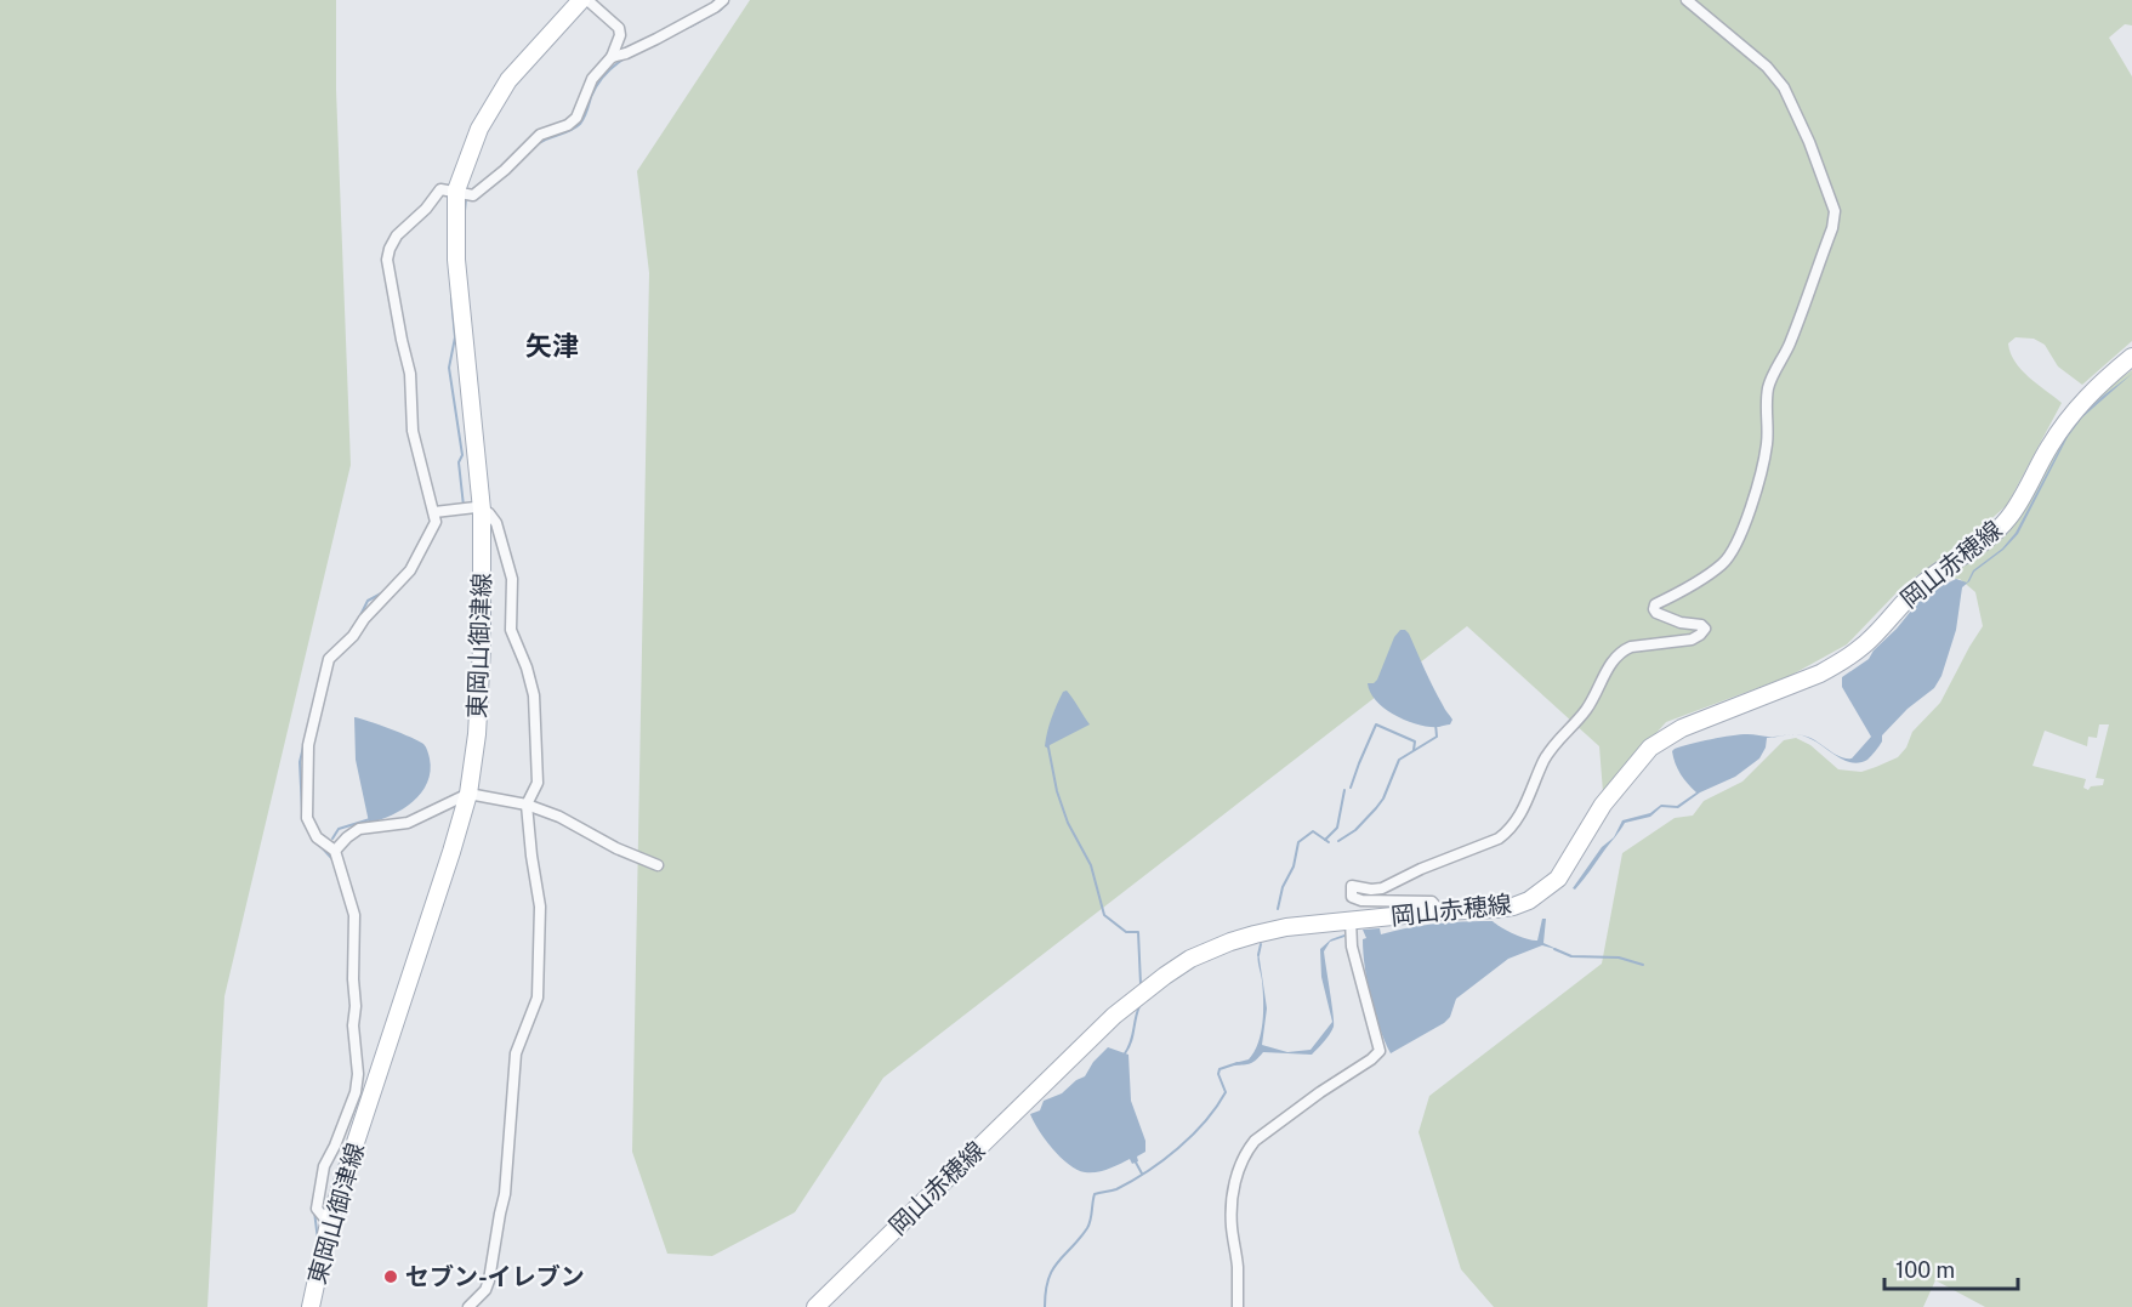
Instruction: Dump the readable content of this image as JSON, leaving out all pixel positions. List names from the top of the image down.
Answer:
{
  "streets": {
    "main road": ["岡山赤穂線", "東岡山御津線"]
  },
  "districts": ["矢津"],
  "places": ["セブン-イレブン"],
  "scale_bar": "100 m"
}
